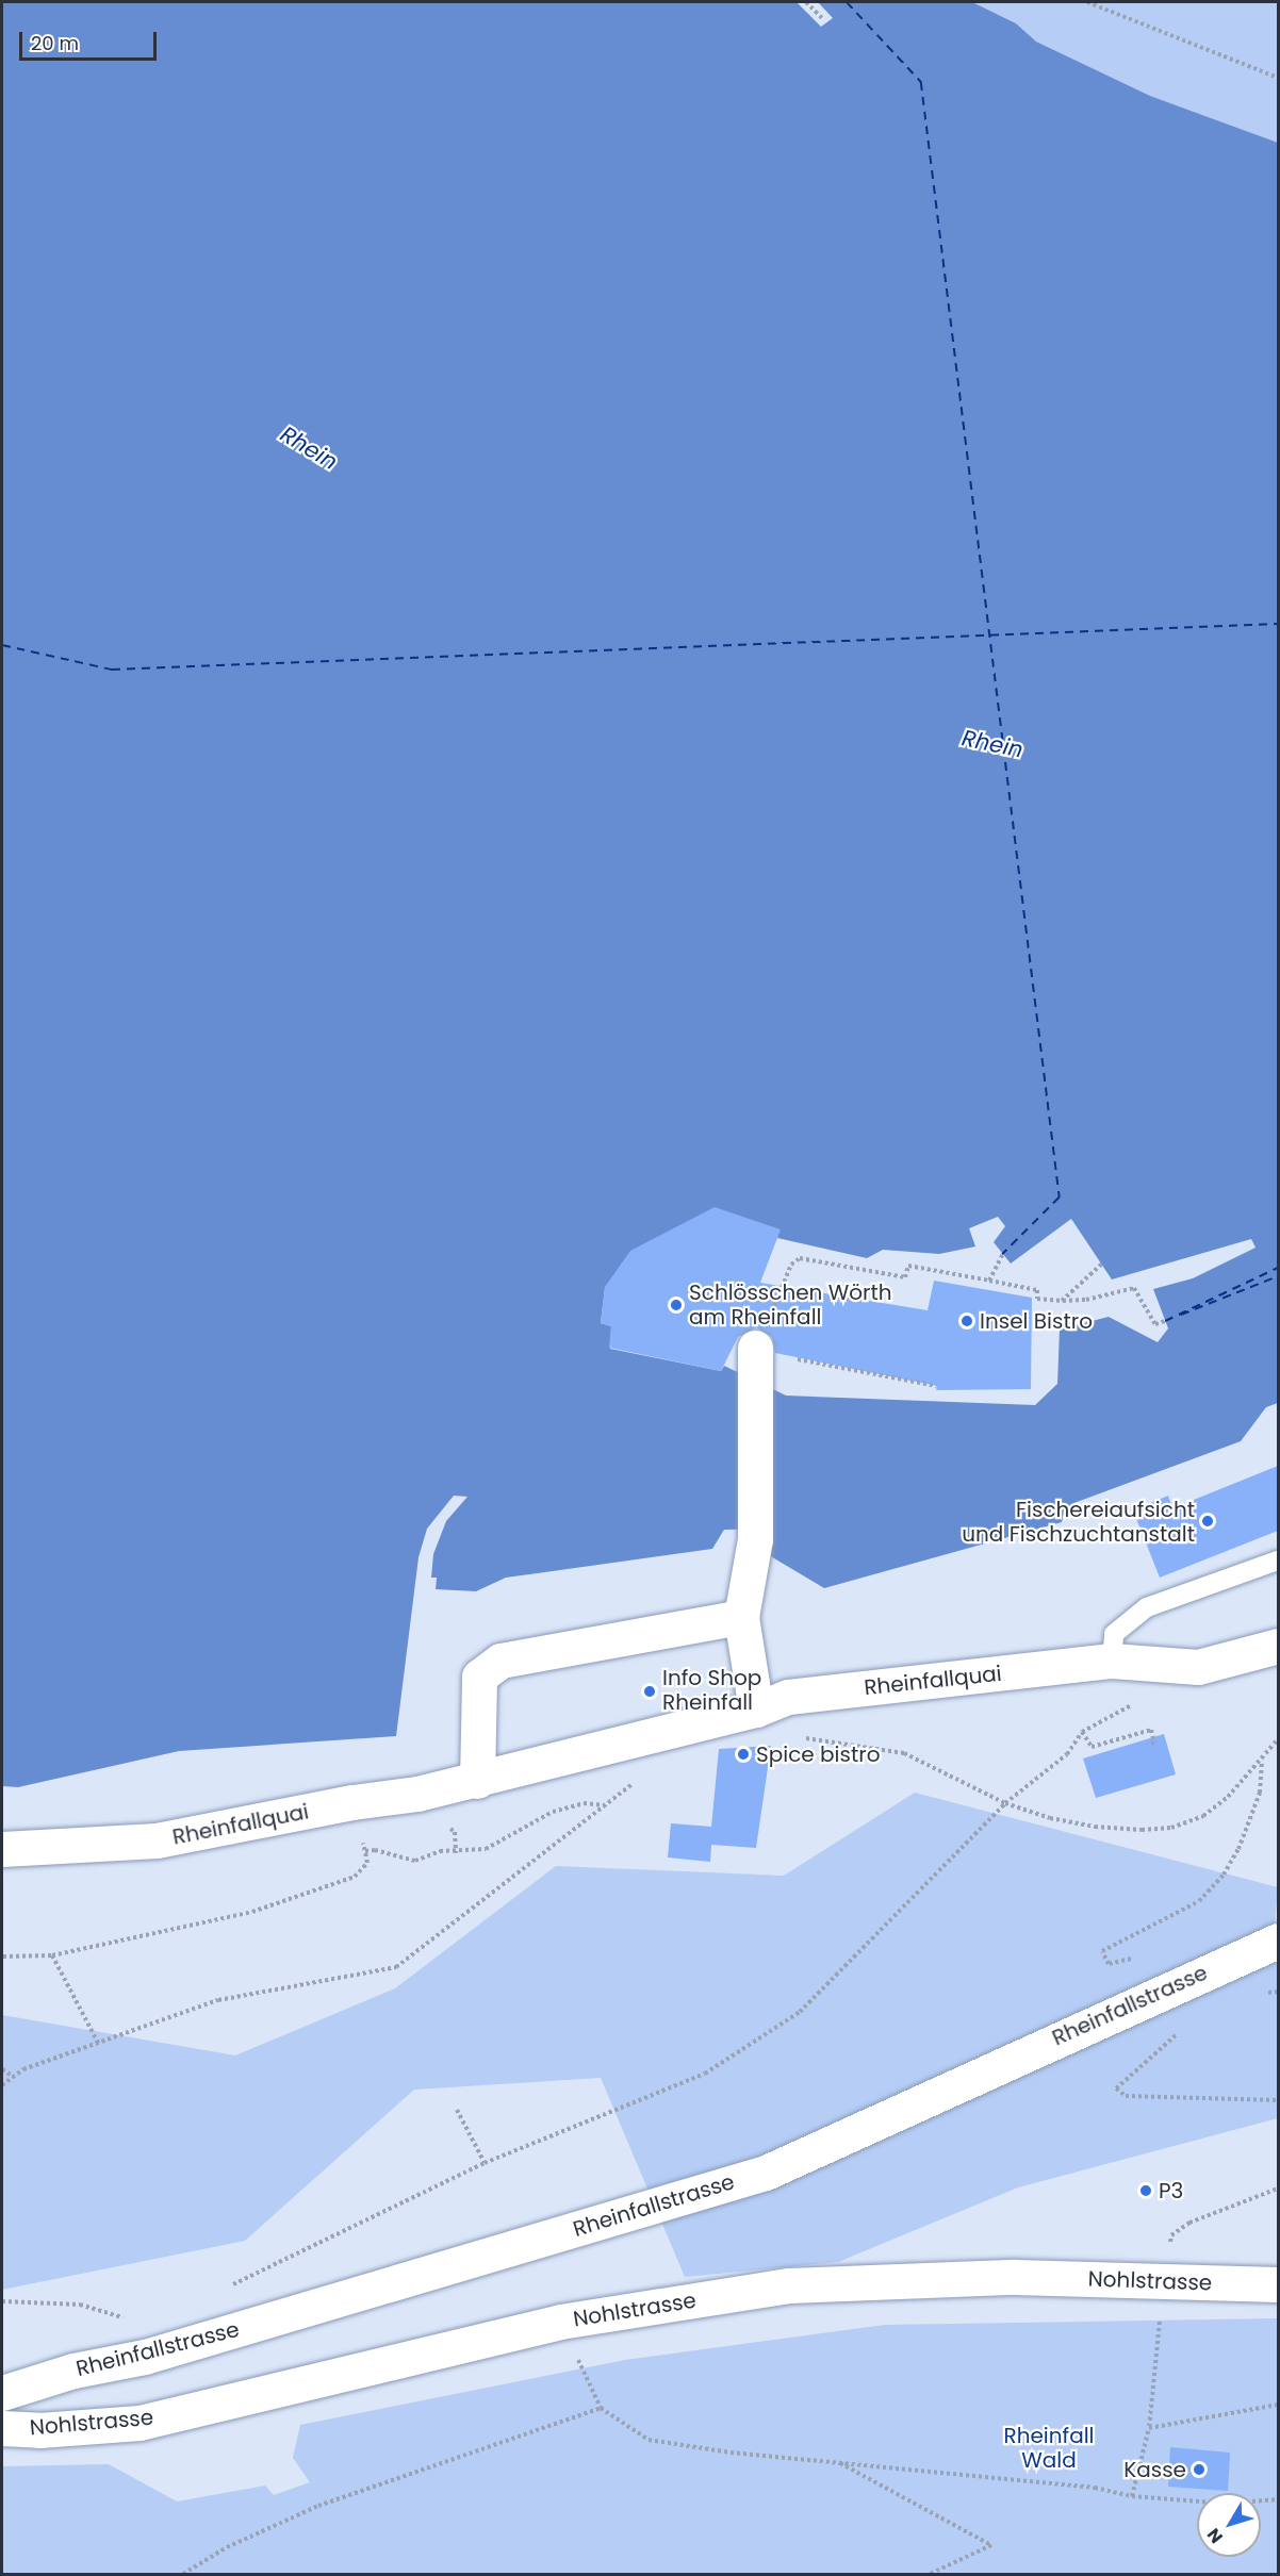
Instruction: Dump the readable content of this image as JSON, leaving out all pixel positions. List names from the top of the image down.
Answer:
{
  "streets": {
    "street": ["Rheinfallquai", "Rheinfallstrasse", "Nohlstrasse"]
  },
  "water": ["Rhein"],
  "parks": ["Rheinfall Wald"],
  "places": [
    "Schlösschen Wörth am Rheinfall",
    "Insel Bistro",
    "Fischereiaufsicht und Fischzuchtanstalt",
    "Info Shop Rheinfall",
    "Spice bistro",
    "P3",
    "Kasse"
  ],
  "scale_bar": "20 m",
  "north": "bottom left"
}
